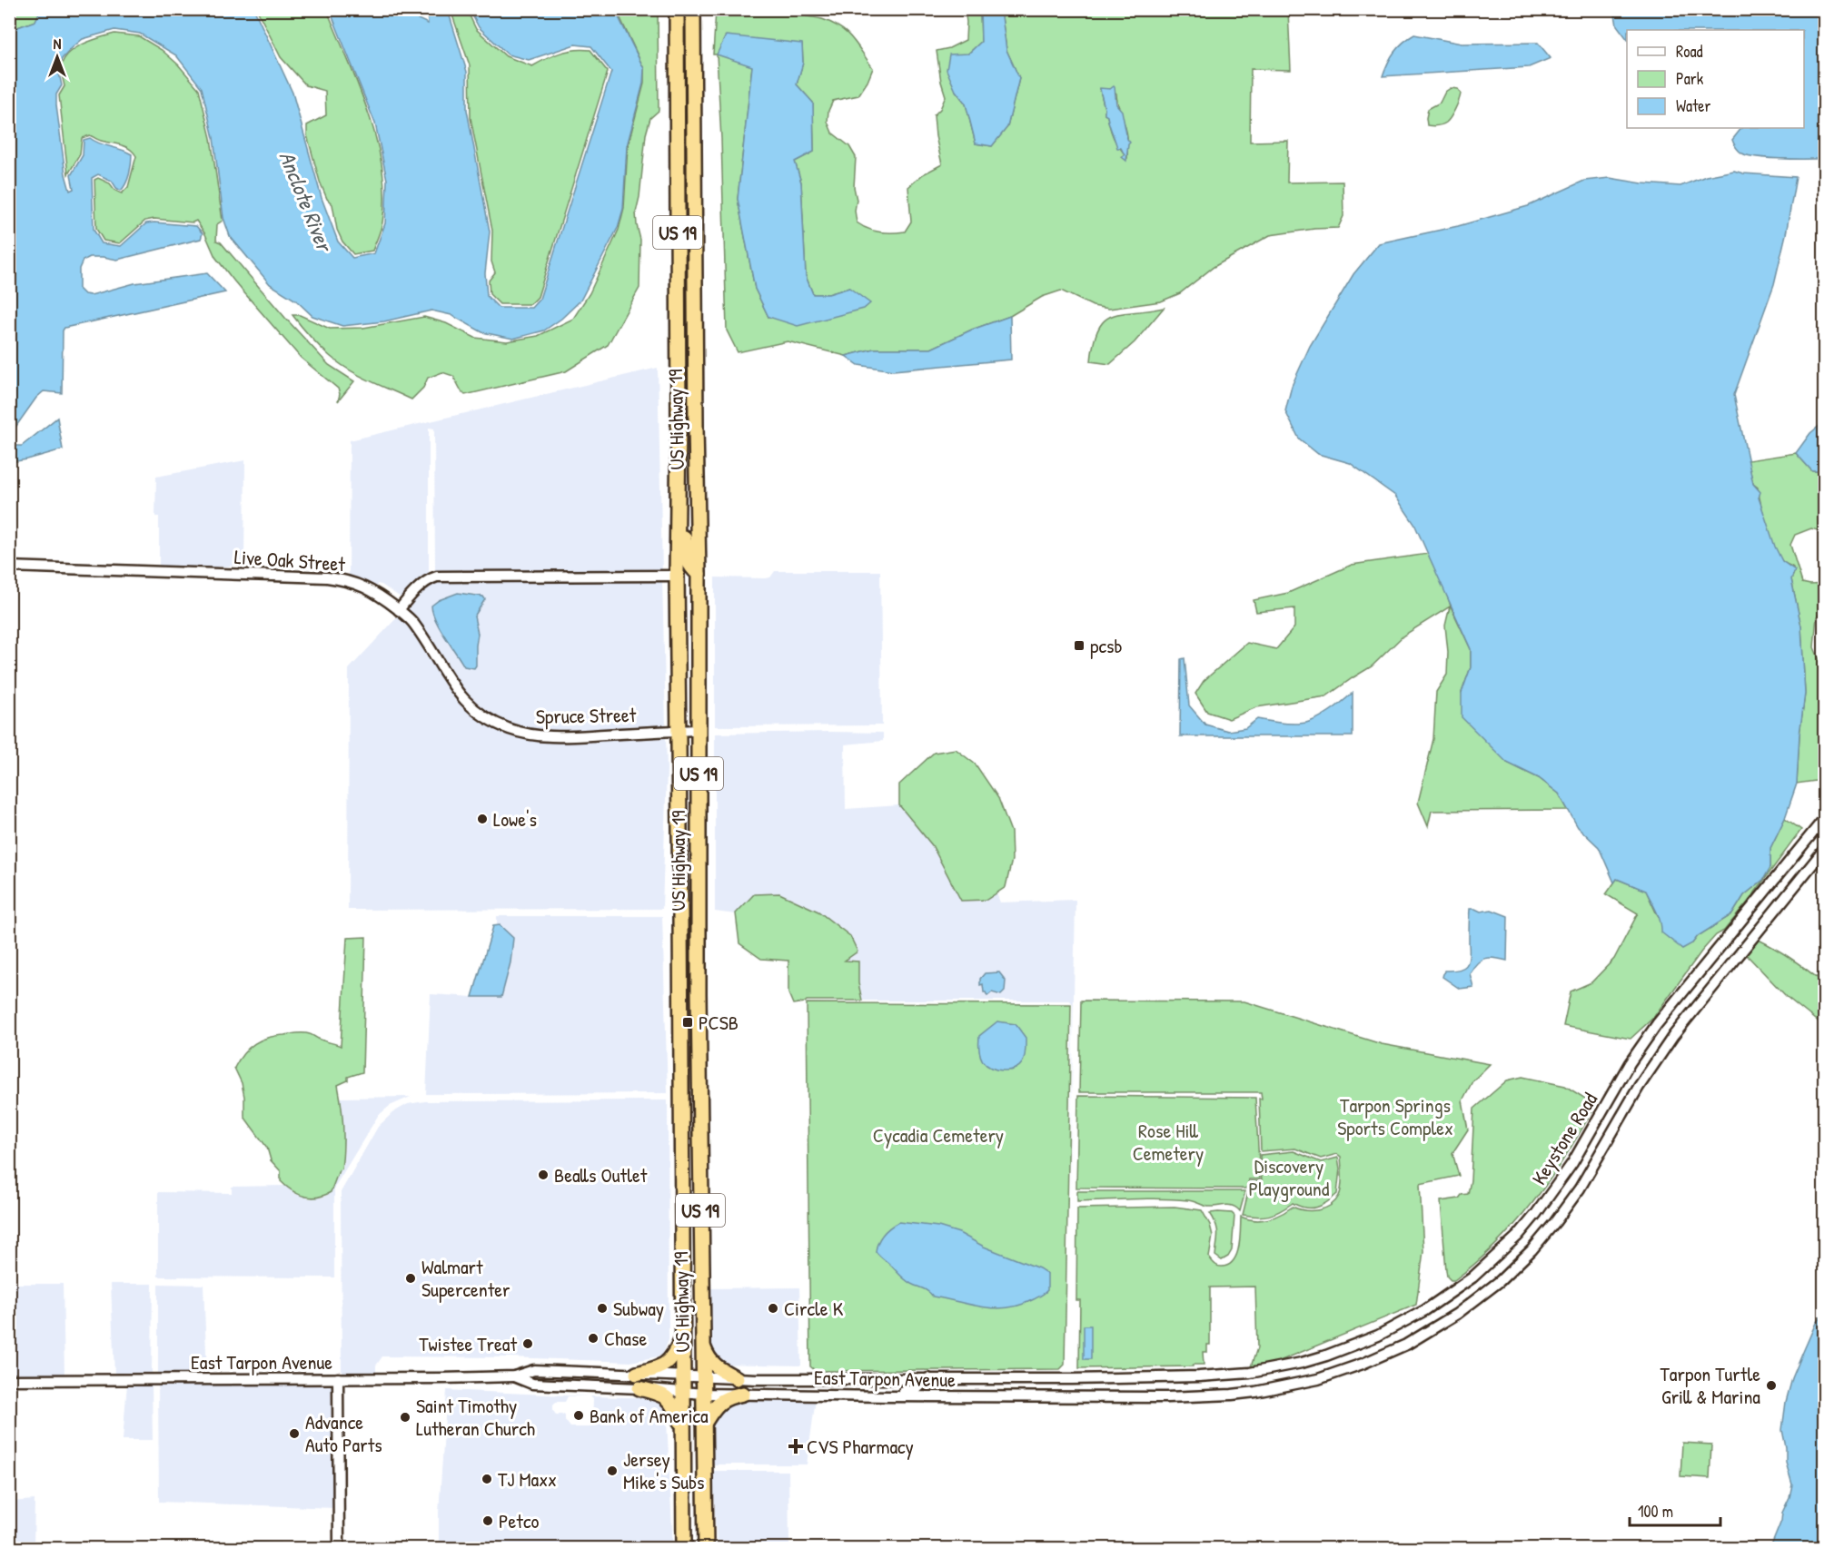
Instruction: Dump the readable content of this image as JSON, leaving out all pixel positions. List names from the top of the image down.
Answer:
{
  "streets": {
    "highway": ["US 19", "US Highway 19"],
    "main road": [
      "Live Oak Street",
      "Spruce Street",
      "Keystone Road",
      "East Tarpon Avenue"
    ]
  },
  "crossings": [
    ["US Highway 19", "Spruce Street"],
    ["US Highway 19", "East Tarpon Avenue"],
    ["Live Oak Street", "Spruce Street"],
    ["Keystone Road", "East Tarpon Avenue"]
  ],
  "water": ["Anclote River"],
  "parks": [
    "Tarpon Springs Sports Complex",
    "Rose Hill Cemetery",
    "Cycadia Cemetery",
    "Discovery Playground"
  ],
  "places": {
    "transit": ["pcsb", "PCSB"],
    "other": [
      "Lowe's",
      "Bealls Outlet",
      "Walmart Supercenter",
      "Subway",
      "Circle K",
      "Chase",
      "Twistee Treat",
      "Tarpon Turtle Grill & Marina",
      "Bank of America",
      "Saint Timothy Lutheran Church",
      "Advance Auto Parts",
      "Jersey Mike's Subs",
      "TJ Maxx",
      "Petco"
    ],
    "health": ["CVS Pharmacy"]
  },
  "legend": ["Road", "Park", "Water"],
  "scale_bar": "100 m",
  "north": "top"
}
